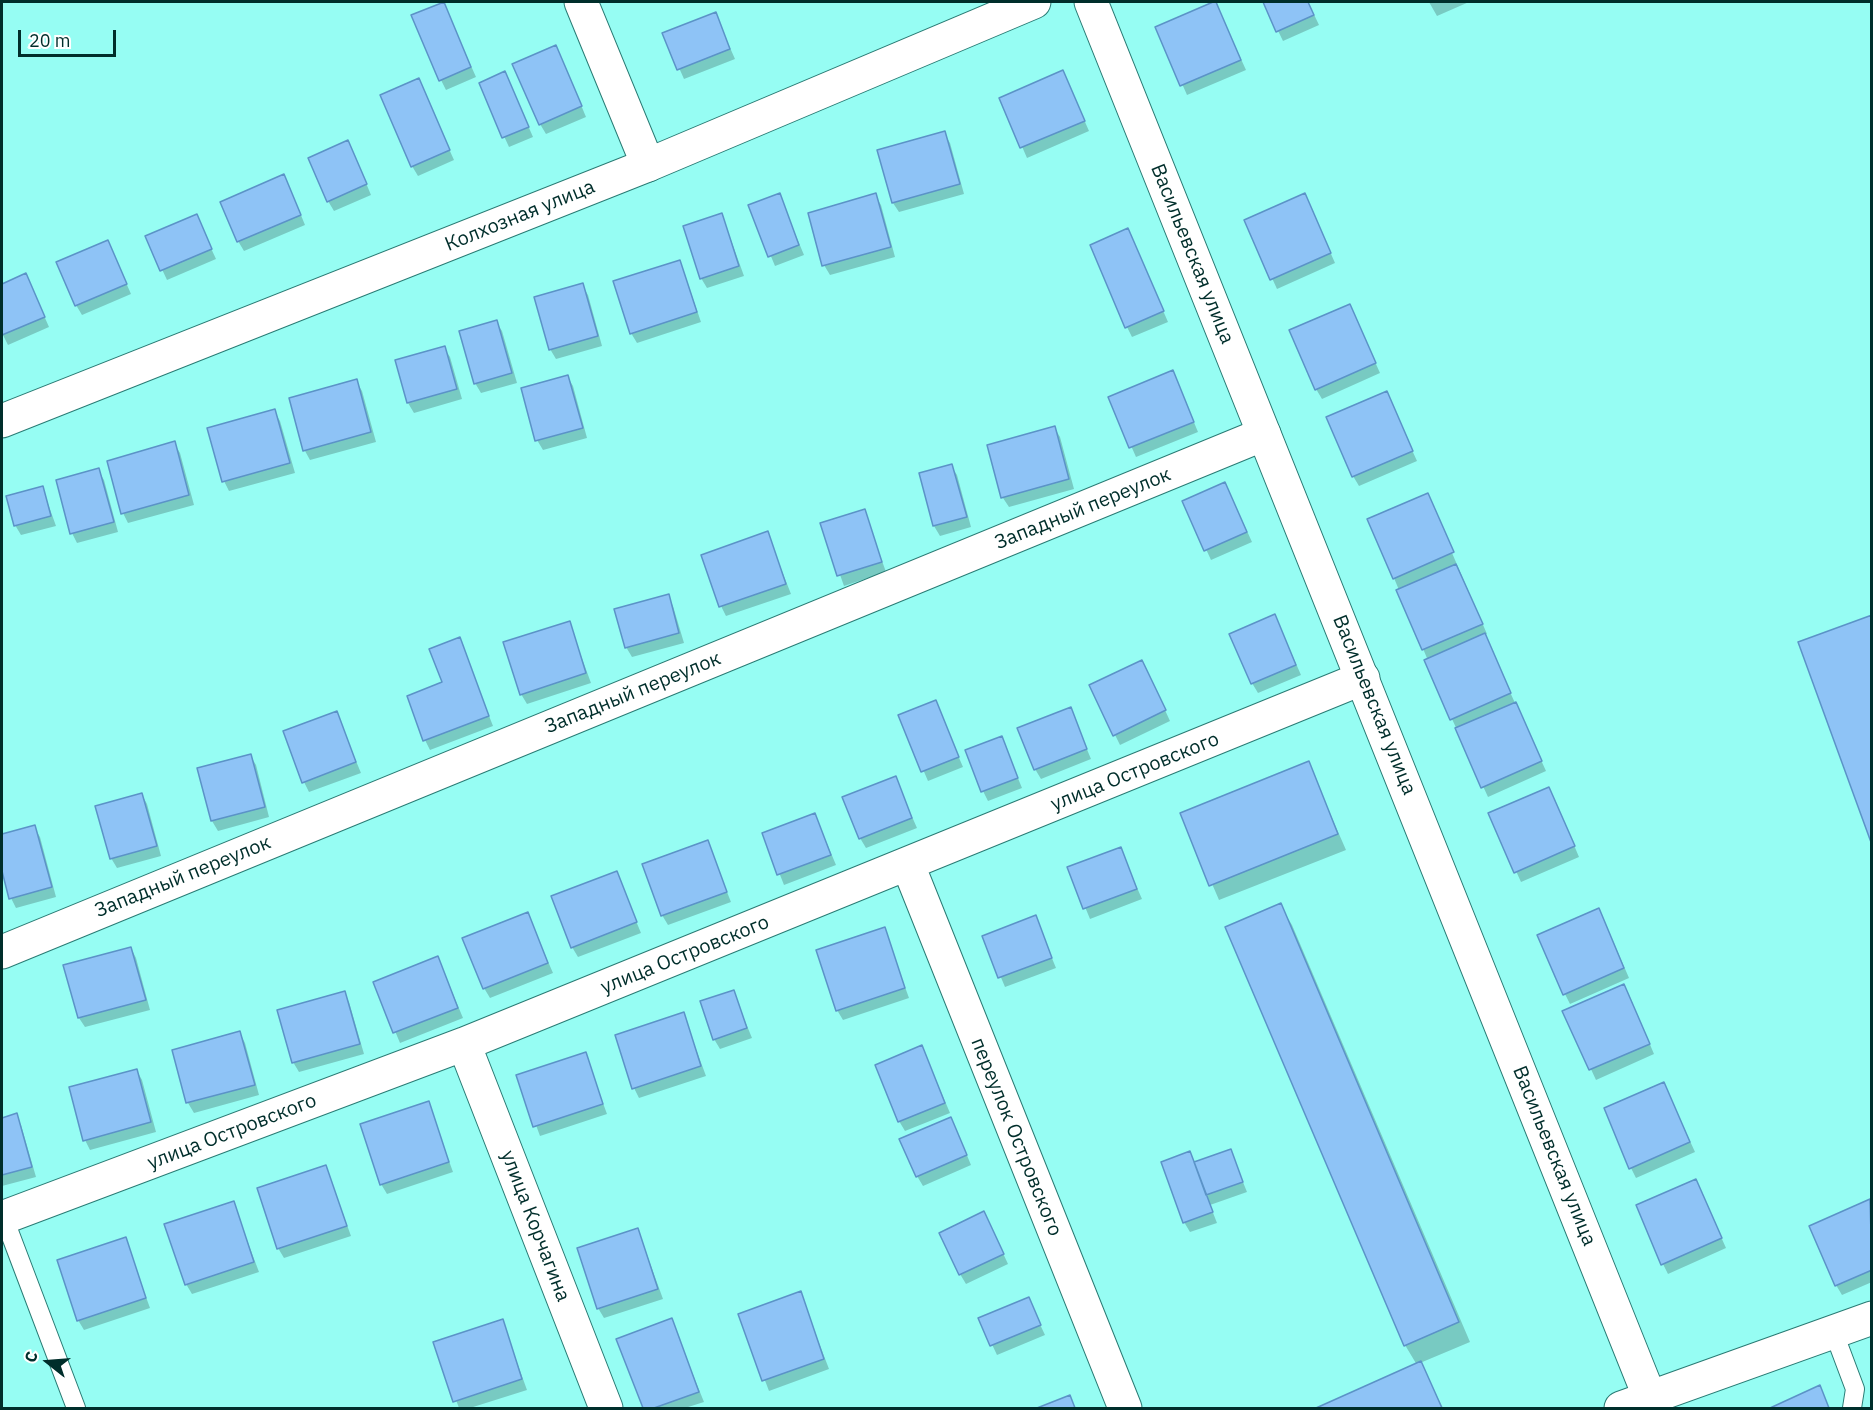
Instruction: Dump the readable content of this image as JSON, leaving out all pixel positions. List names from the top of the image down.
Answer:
{
  "streets": {
    "street": [
      "Колхозная улица",
      "Васильевская улица",
      "Западный переулок",
      "улица Островского",
      "переулок Островского",
      "улица Корчагина"
    ]
  },
  "crossings": [
    ["Васильевская улица", "Западный переулок"],
    ["Васильевская улица", "улица Островского"],
    ["улица Островского", "переулок Островского"],
    ["улица Островского", "улица Корчагина"]
  ],
  "scale_bar": "20 m",
  "north": "left"
}
